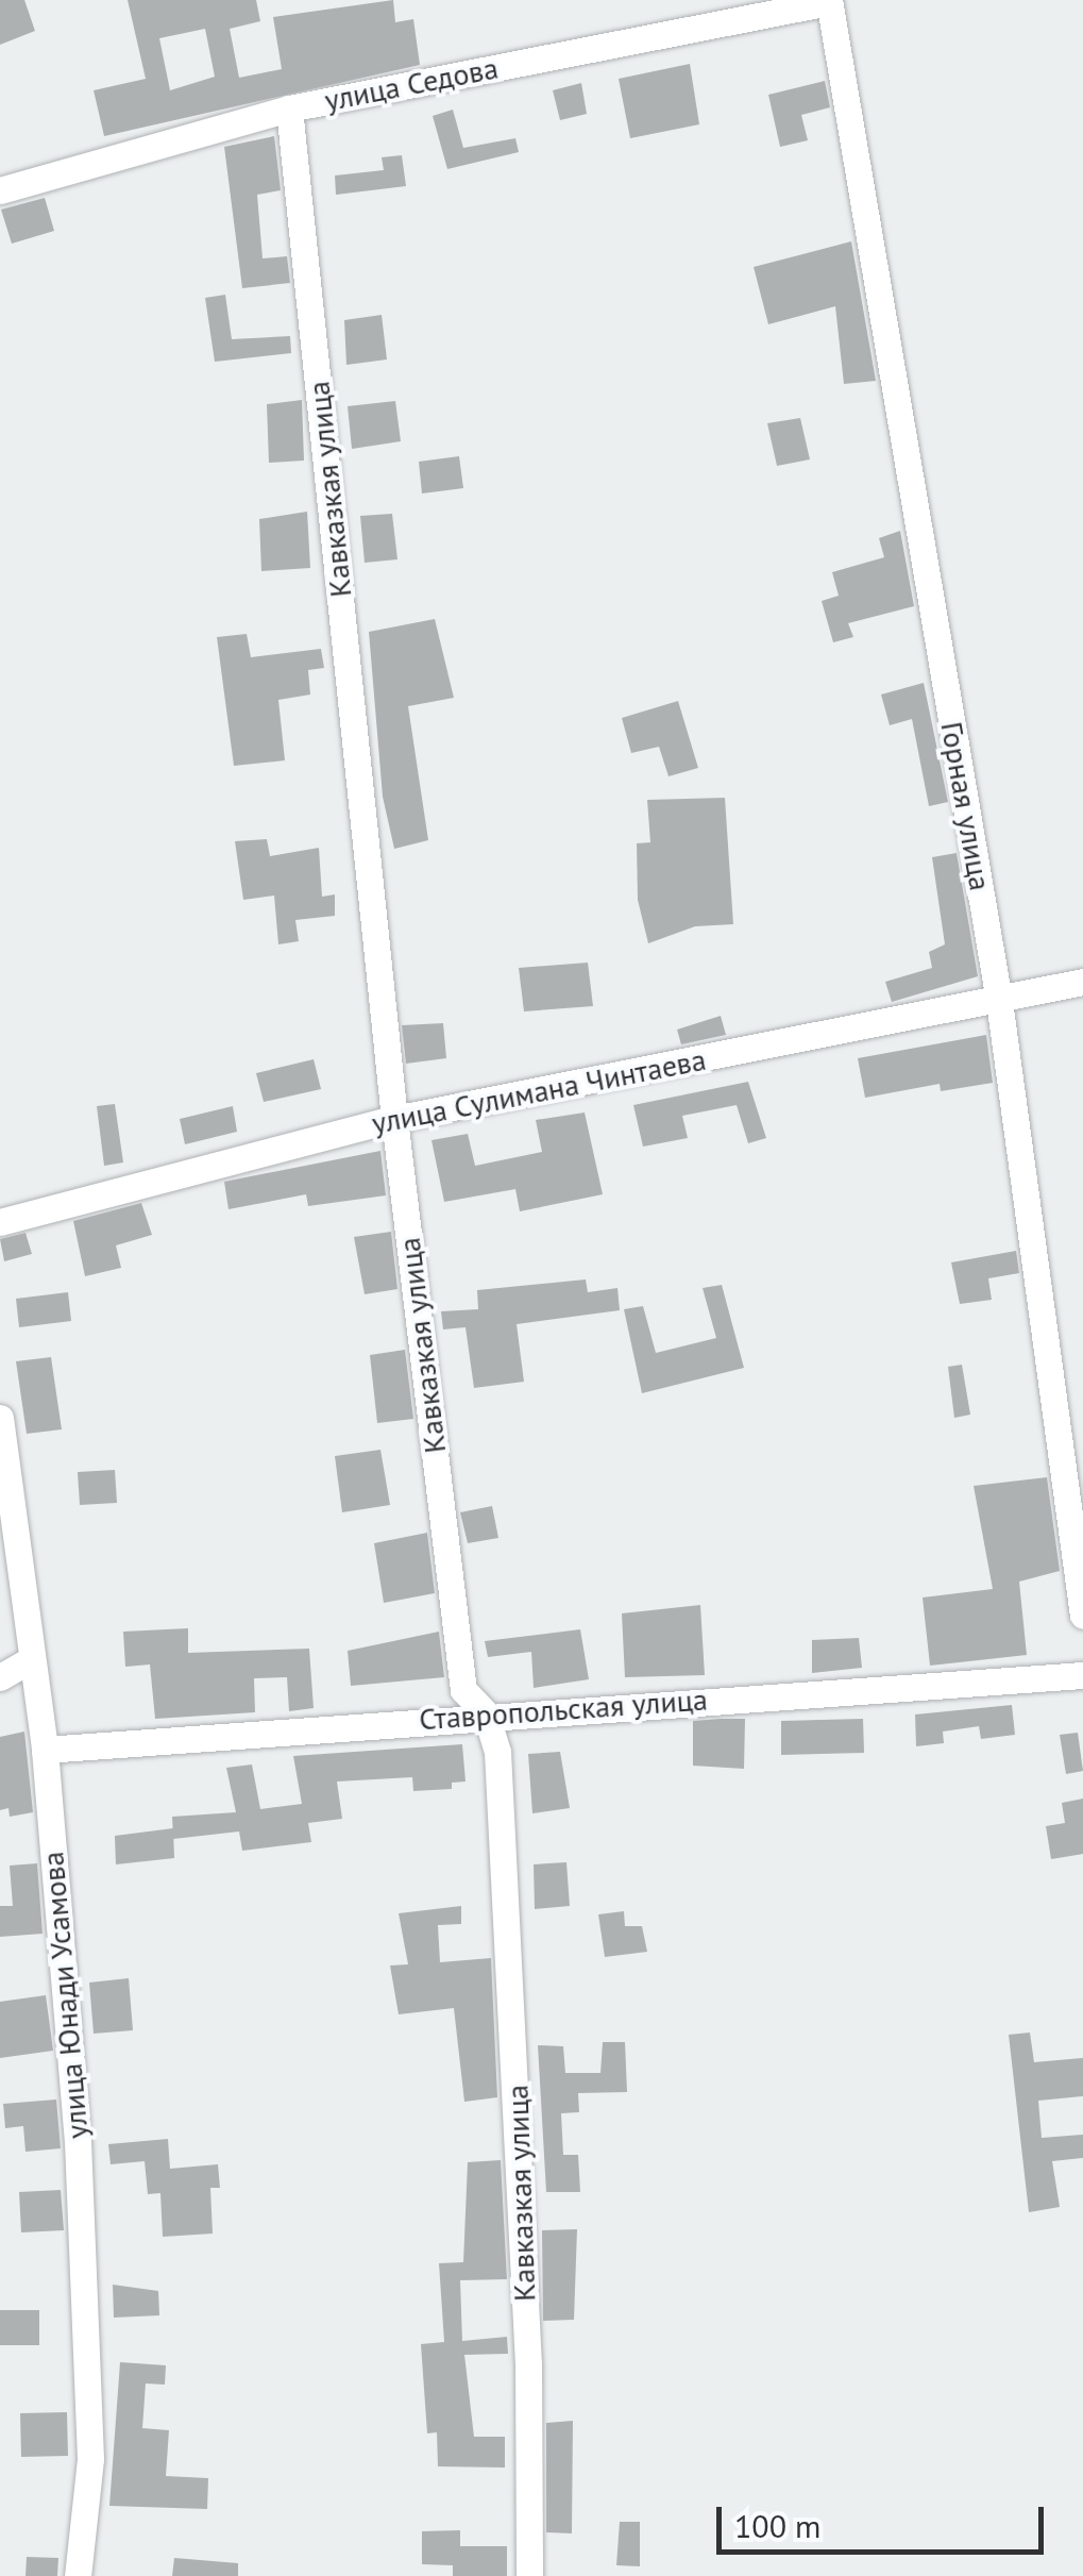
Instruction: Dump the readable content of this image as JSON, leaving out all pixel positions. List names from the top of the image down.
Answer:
{
  "streets": {
    "street": [
      "улица Седова",
      "Кавказкая улица",
      "Горная улица",
      "улица Сулимана Чинтаева",
      "Ставропольская улица",
      "улица Юнади Усамова"
    ]
  },
  "crossings": [
    ["улица Седова", "Кавказкая улица"],
    ["улица Седова", "Горная улица"],
    ["Кавказкая улица", "улица Сулимана Чинтаева"],
    ["Кавказкая улица", "Ставропольская улица"],
    ["Горная улица", "улица Сулимана Чинтаева"],
    ["Ставропольская улица", "улица Юнади Усамова"]
  ],
  "scale_bar": "100 m"
}
